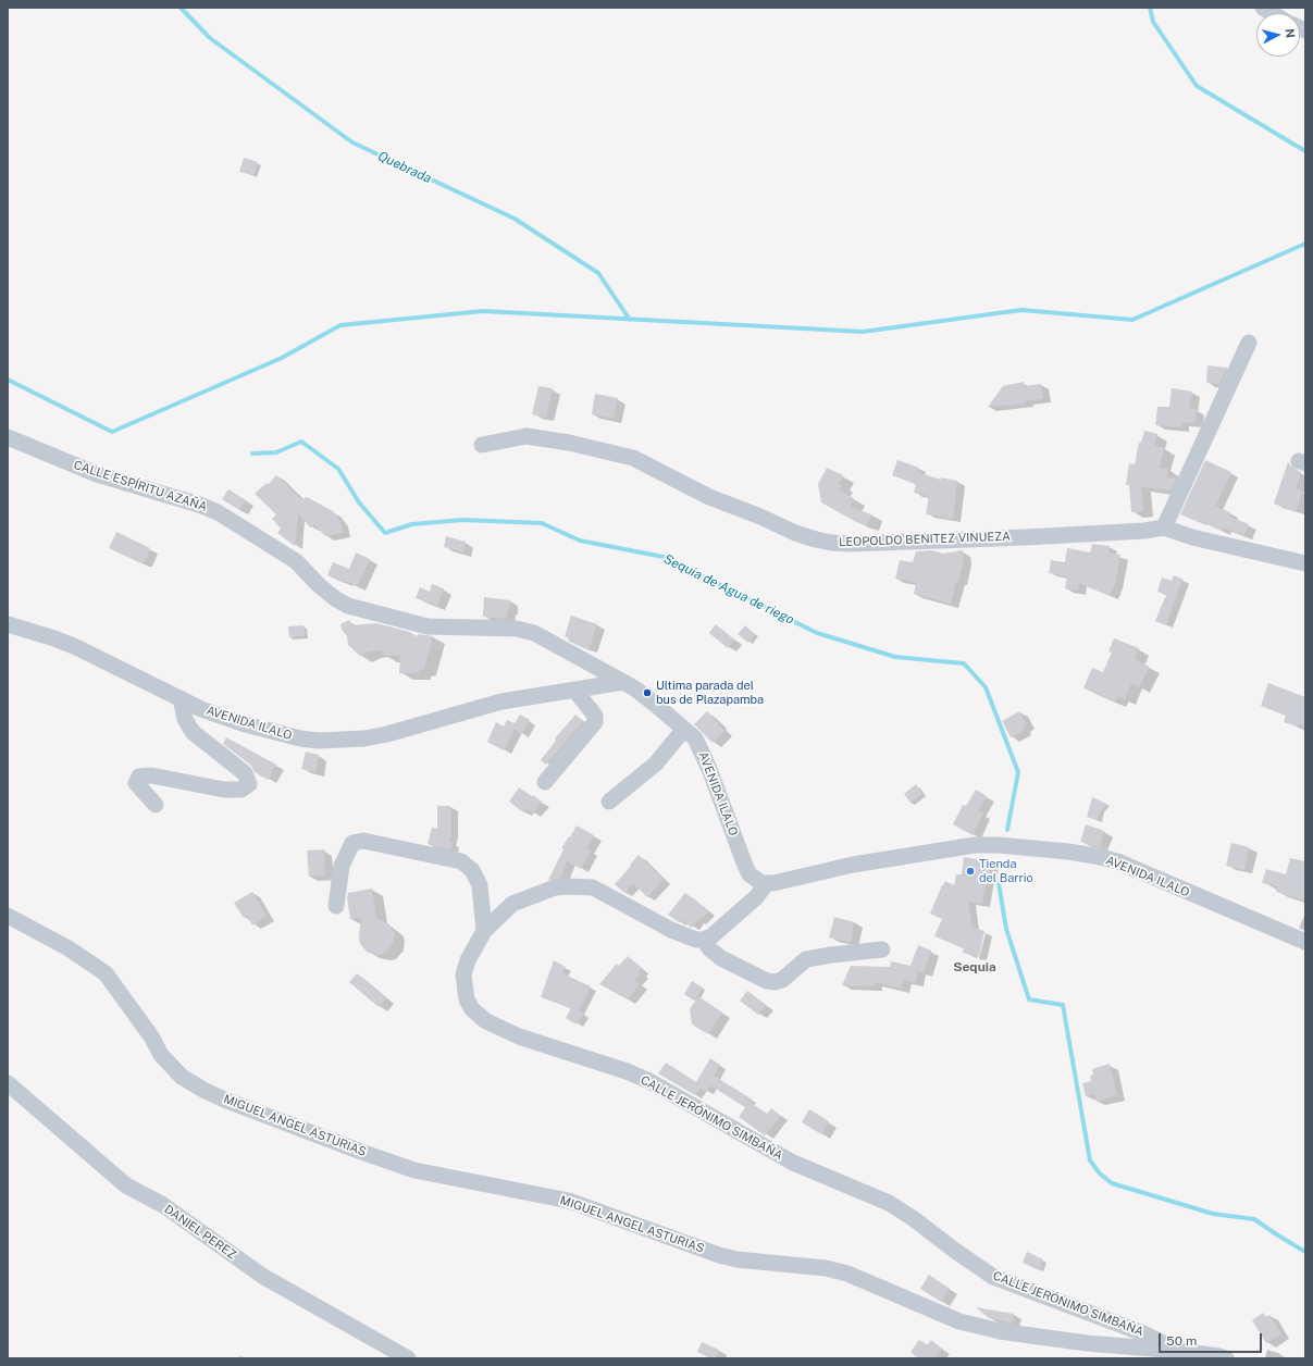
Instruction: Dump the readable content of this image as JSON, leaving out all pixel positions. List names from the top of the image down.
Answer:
{
  "streets": {
    "street": [
      "CALLE ESPÍRITU AZAÑA",
      "LEOPOLDO BENITEZ VINUEZA",
      "AVENIDA ILALO",
      "CALLE JERÓNIMO SIMBAÑA",
      "MIGUEL ANGEL ASTURIAS",
      "DANIEL PEREZ"
    ]
  },
  "crossings": [
    ["CALLE ESPÍRITU AZAÑA", "AVENIDA ILALO"],
    ["CALLE JERÓNIMO SIMBAÑA", "MIGUEL ANGEL ASTURIAS"]
  ],
  "districts": ["Sequia"],
  "water": ["Quebrada", "Sequia de Agua de riego"],
  "places": ["Ultima parada del bus de Plazapamba", "Tienda del Barrio"],
  "scale_bar": "50 m",
  "north": "right"
}
